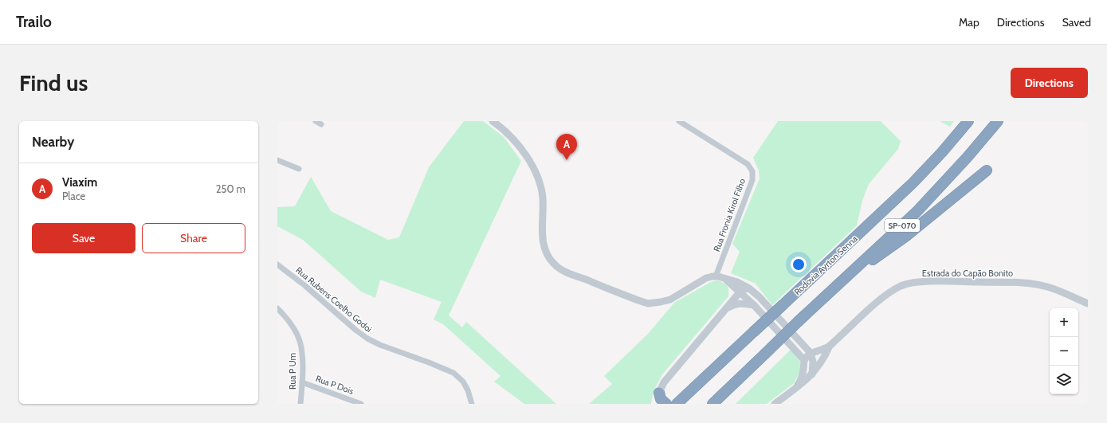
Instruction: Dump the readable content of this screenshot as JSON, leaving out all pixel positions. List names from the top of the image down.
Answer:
{
  "streets": {
    "highway": ["SP-070", "Rodovia Ayrton Senna"],
    "street": [
      "Rua Fronia Kirol Filho",
      "Estrada do Capão Bonito",
      "Rua Rubens Coelho Godoi",
      "Rua P Um",
      "Rua P Dois"
    ]
  },
  "crossings": [
    ["Rua P Um", "Rua P Dois"]
  ],
  "page": {
    "header": "Trailo",
    "nav": ["Map", "Directions", "Saved"],
    "buttons": [
      "Directions",
      ["Save", "Share"]
    ],
    "title": "Find us",
    "heading": "Nearby",
    "pins": "A",
    "list": [
      {
        "mark": "A",
        "name": "Viaxim",
        "note": "Place",
        "value": "250 m"
      }
    ],
    "map_buttons": ["+", "−"]
  }
}
